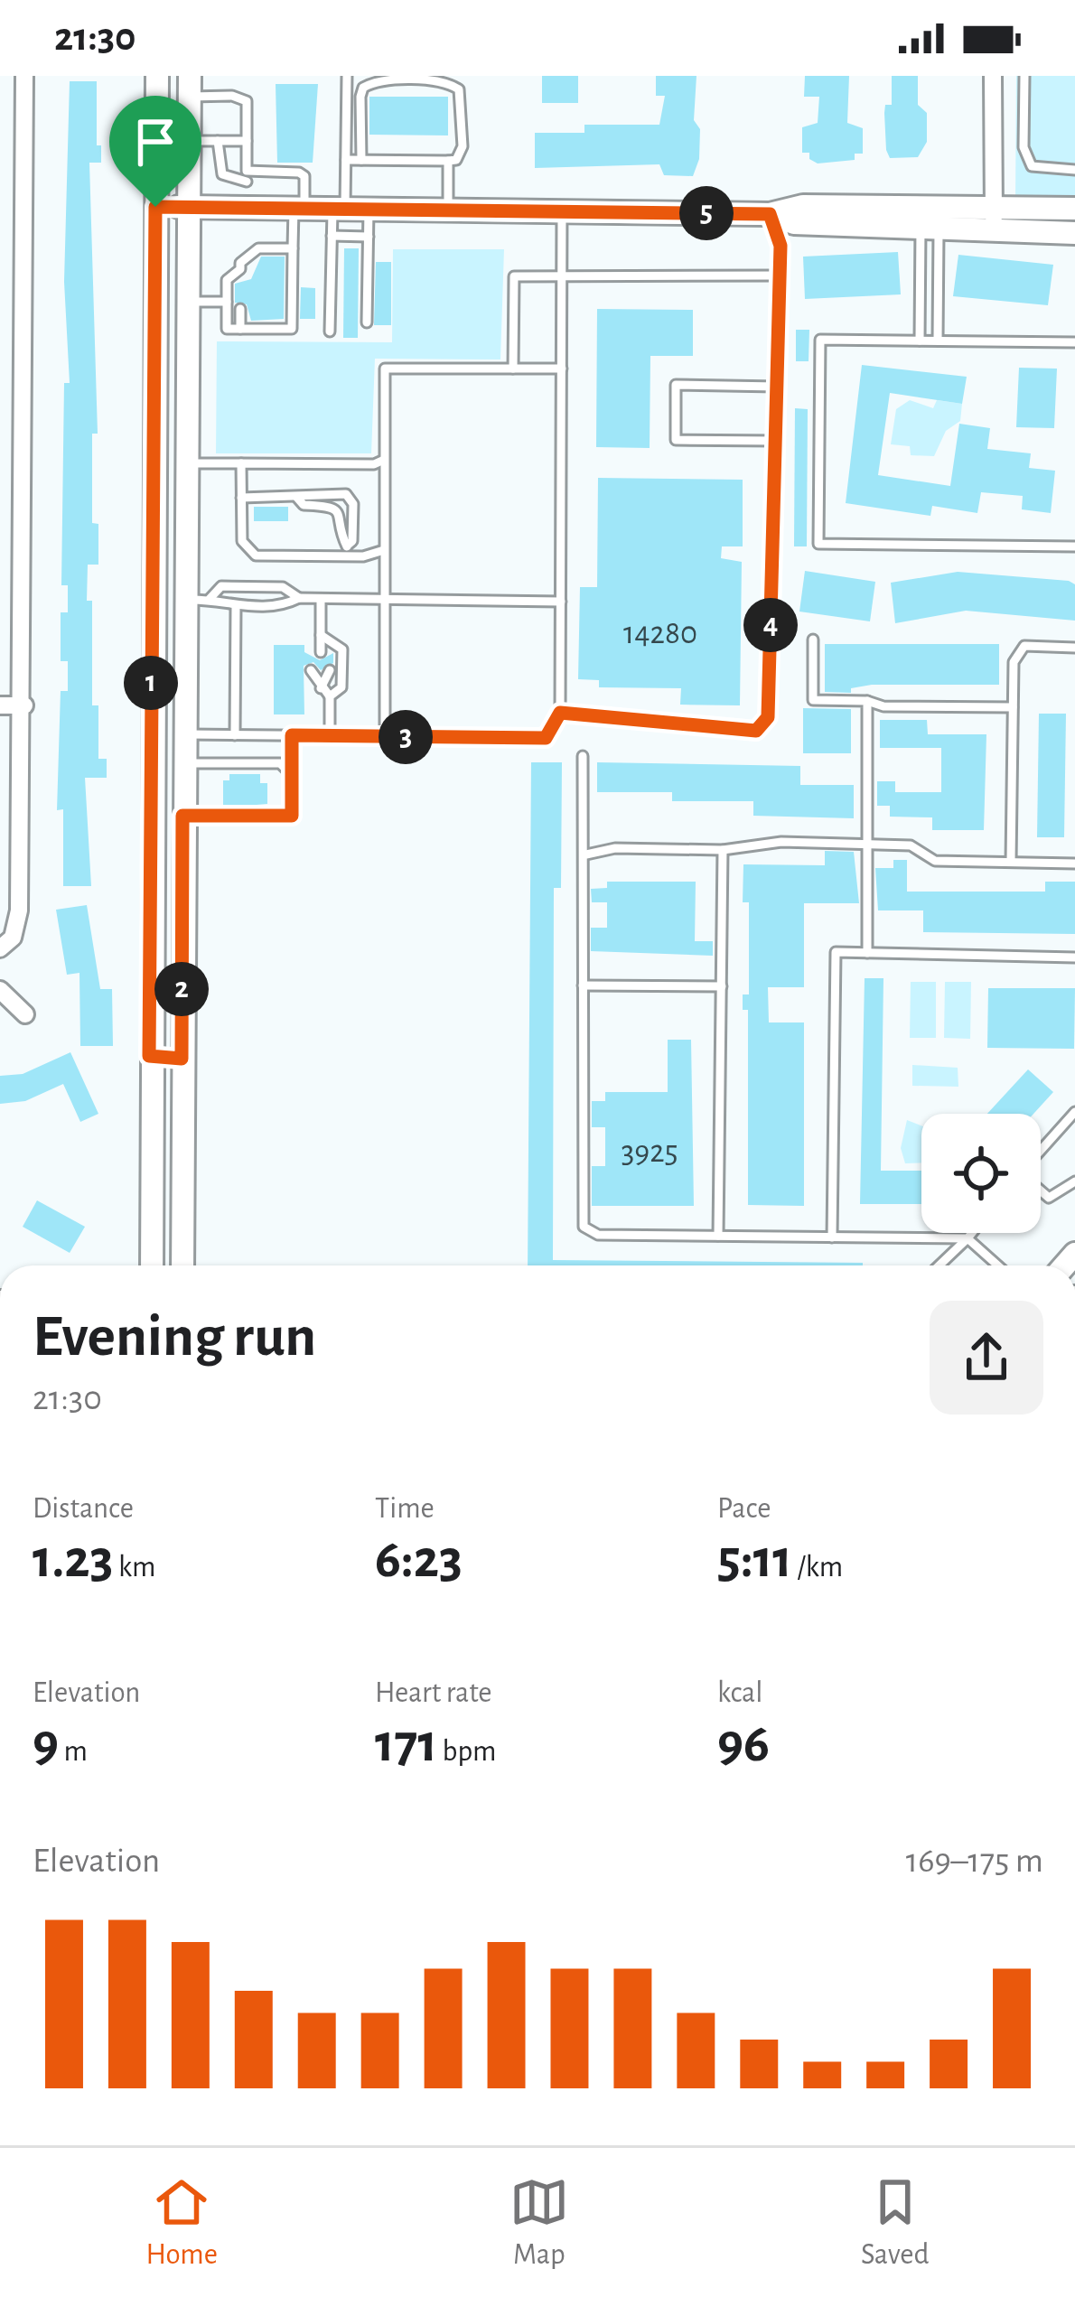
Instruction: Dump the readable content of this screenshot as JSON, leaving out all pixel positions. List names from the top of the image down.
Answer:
{
  "house_numbers": ["14280", "3925"],
  "page": {
    "status": "21:30",
    "pins": [
      "5",
      "4",
      "1",
      "3",
      "2"
    ],
    "heading": ["Evening run", "21:30"],
    "stats": [
      ["Distance", "1.23 km"],
      ["Time", "6:23"],
      ["Pace", "5:11 /km"],
      ["Elevation", "9 m"],
      ["Heart rate", "171 bpm"],
      ["kcal", "96"]
    ],
    "chart": ["Elevation", "169–175 m"],
    "tabs": ["Home", "Map", "Saved"]
  }
}
